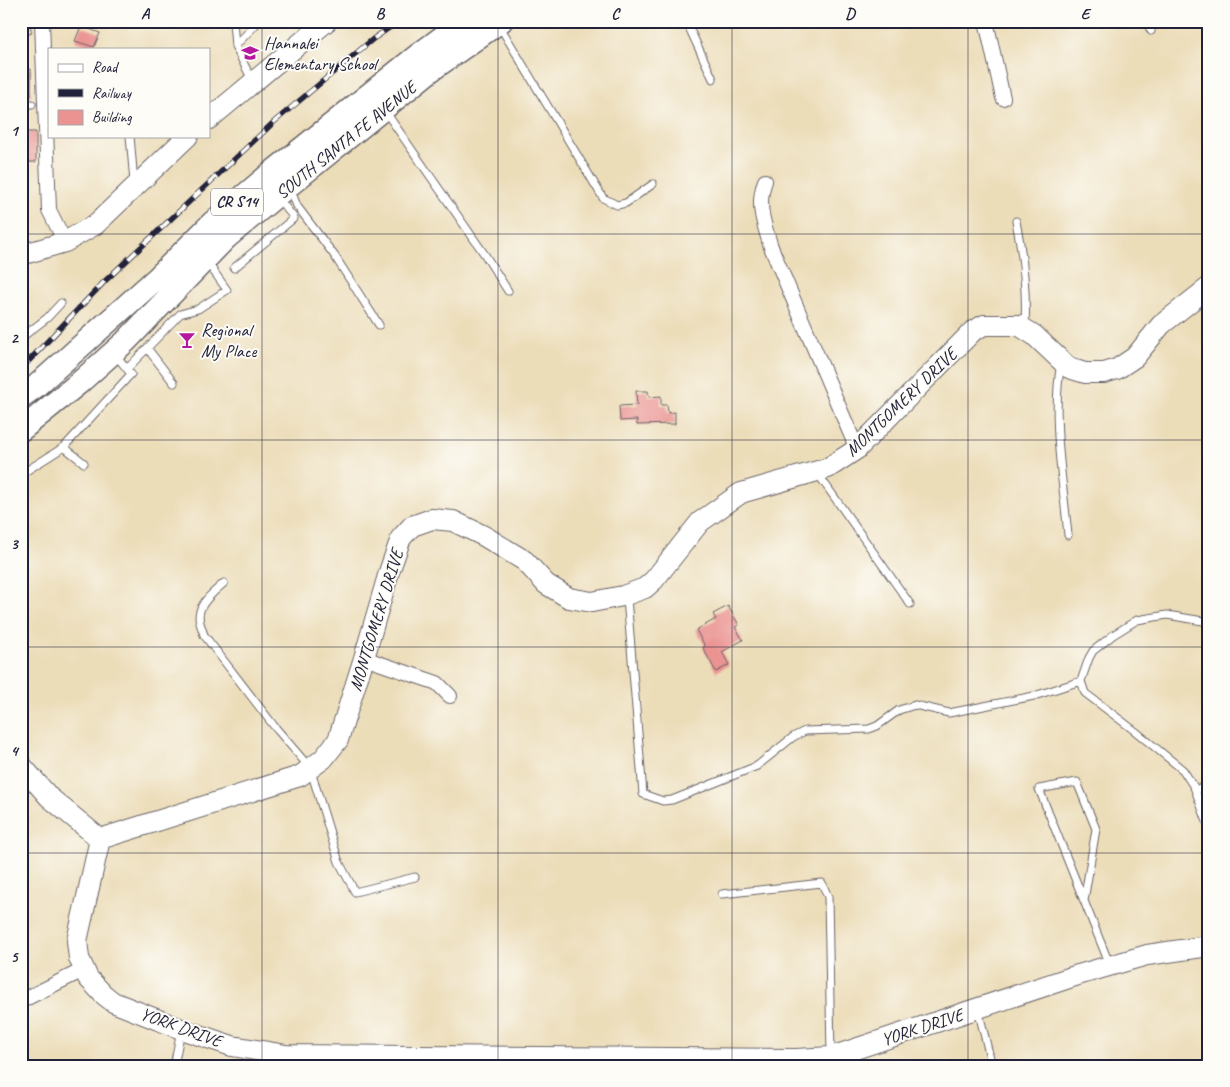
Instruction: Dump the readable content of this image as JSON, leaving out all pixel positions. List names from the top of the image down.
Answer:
{
  "streets": {
    "main road": ["SOUTH SANTA FE AVENUE", "CR S14"],
    "street": ["MONTGOMERY DRIVE", "YORK DRIVE"]
  },
  "crossings": [
    ["MONTGOMERY DRIVE", "YORK DRIVE"]
  ],
  "places": {
    "school or university": ["Hannalei Elementary School"],
    "bar": ["Regional My Place"]
  },
  "legend": ["Road", "Railway", "Building"],
  "grid": {
    "columns": [
      "A",
      "B",
      "C",
      "D",
      "E"
    ],
    "rows": [
      "1",
      "2",
      "3",
      "4",
      "5"
    ]
  }
}
